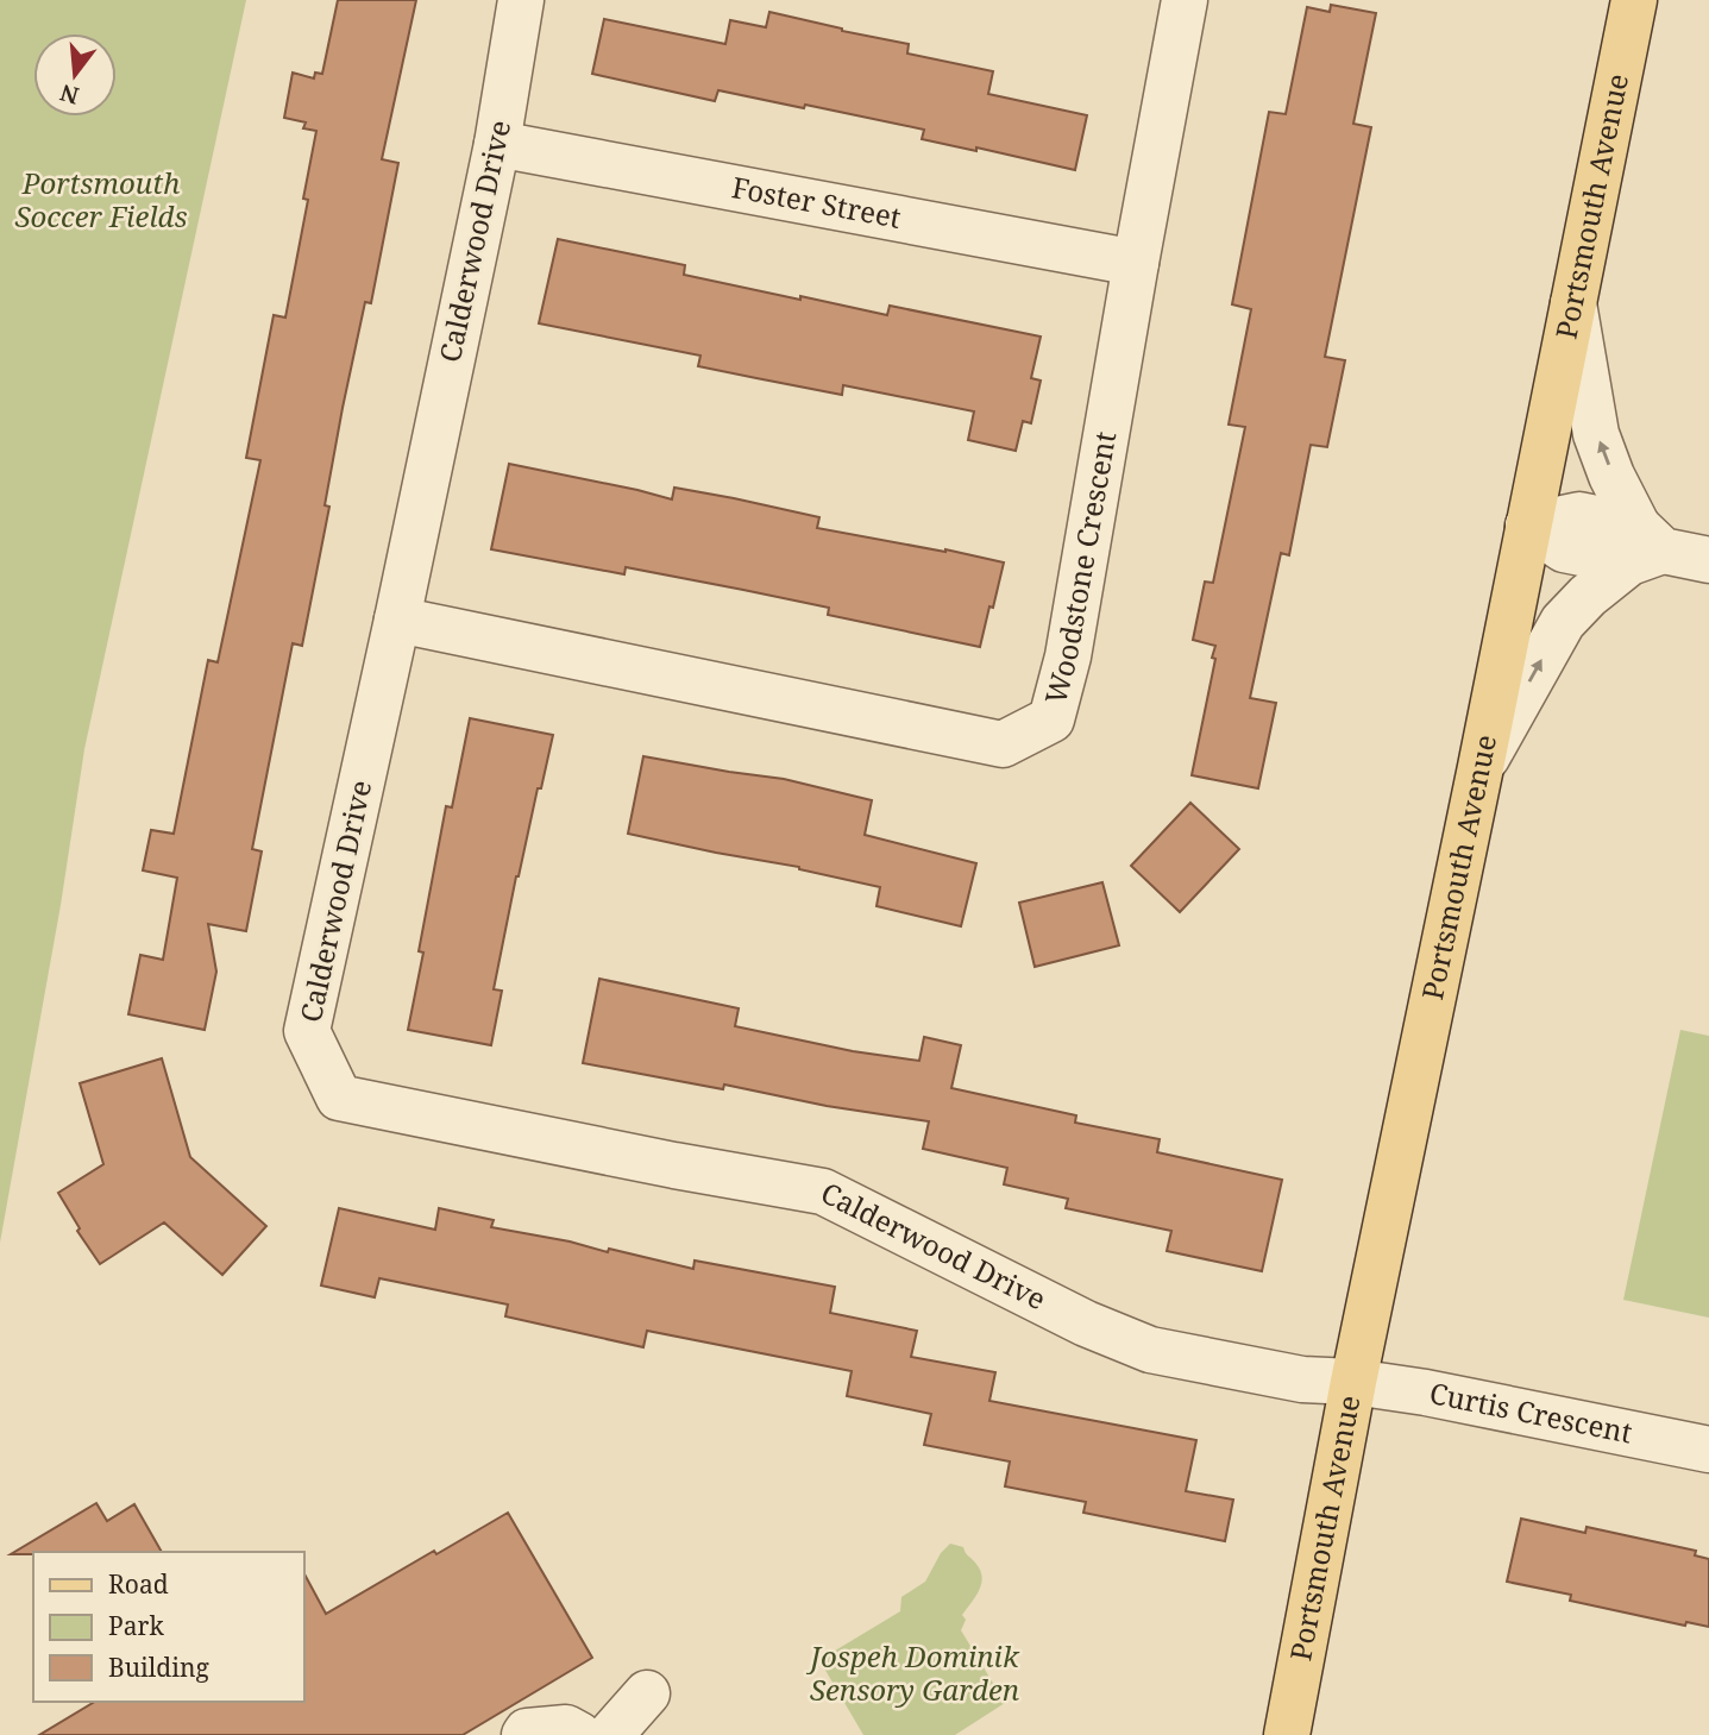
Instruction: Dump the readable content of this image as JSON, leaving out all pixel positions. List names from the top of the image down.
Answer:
{
  "streets": {
    "main road": ["Portsmouth Avenue"],
    "street": [
      "Foster Street",
      "Calderwood Drive",
      "Woodstone Crescent",
      "Curtis Crescent"
    ]
  },
  "crossings": [
    ["Foster Street", "Calderwood Drive"],
    ["Foster Street", "Woodstone Crescent"],
    ["Portsmouth Avenue", "Calderwood Drive"],
    ["Portsmouth Avenue", "Curtis Crescent"],
    ["Calderwood Drive", "Woodstone Crescent"],
    ["Calderwood Drive", "Curtis Crescent"]
  ],
  "parks": ["Portsmouth Soccer Fields", "Jospeh Dominik Sensory Garden"],
  "legend": ["Road", "Park", "Building"],
  "north": "bottom"
}
